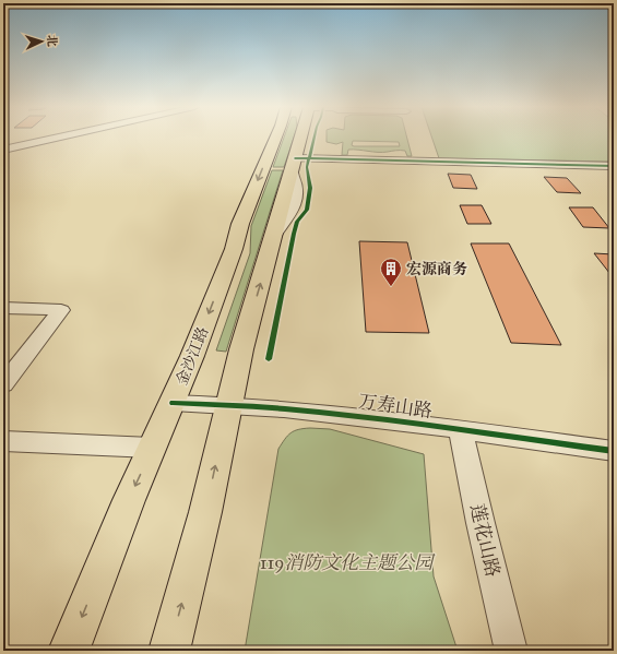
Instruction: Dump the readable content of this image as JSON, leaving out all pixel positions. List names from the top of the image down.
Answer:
{
  "streets": {
    "main road": ["金沙江路"],
    "street": ["万寿山路", "莲花山路"]
  },
  "crossings": [
    ["金沙江路", "万寿山路"],
    ["万寿山路", "莲花山路"]
  ],
  "parks": ["119消防文化主题公园"],
  "places": {
    "building": ["宏源商务"]
  },
  "north": "right"
}
